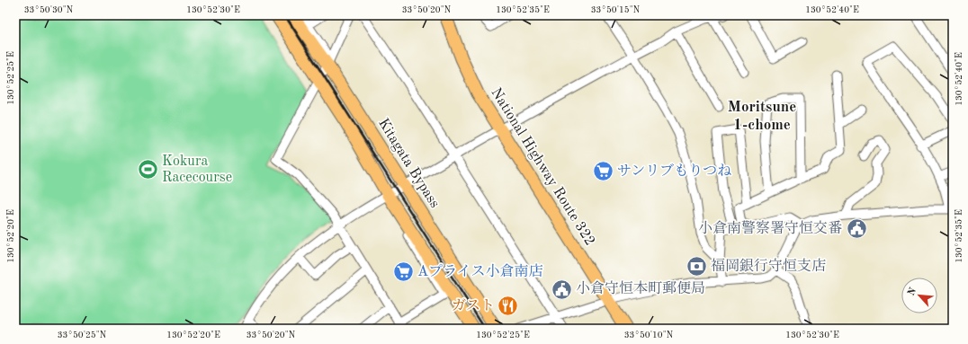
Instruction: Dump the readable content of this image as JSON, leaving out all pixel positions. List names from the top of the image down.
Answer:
{
  "streets": {
    "highway": ["Kitagata Bypass", "National Highway Route 322"]
  },
  "districts": ["Moritsune 1-chome"],
  "places": {
    "sports": ["Kokura Racecourse"],
    "supermarket": ["サンリブもりつね", "Aプライス小倉南店"],
    "public building": ["小倉南警察署守恒交番", "小倉守恒本町郵便局"],
    "bank": ["福岡銀行守恒支店"],
    "restaurant": ["ガスト"]
  },
  "north": "top left",
  "coordinates": [
    "33°50'30\"N",
    "130°52'30\"E",
    "33°50'20\"N",
    "130°52'35\"E",
    "33°50'15\"N",
    "130°52'40\"E",
    "130°52'25\"E",
    "130°52'20\"E",
    "33°50'25\"N",
    "33°50'10\"N"
  ]
}
